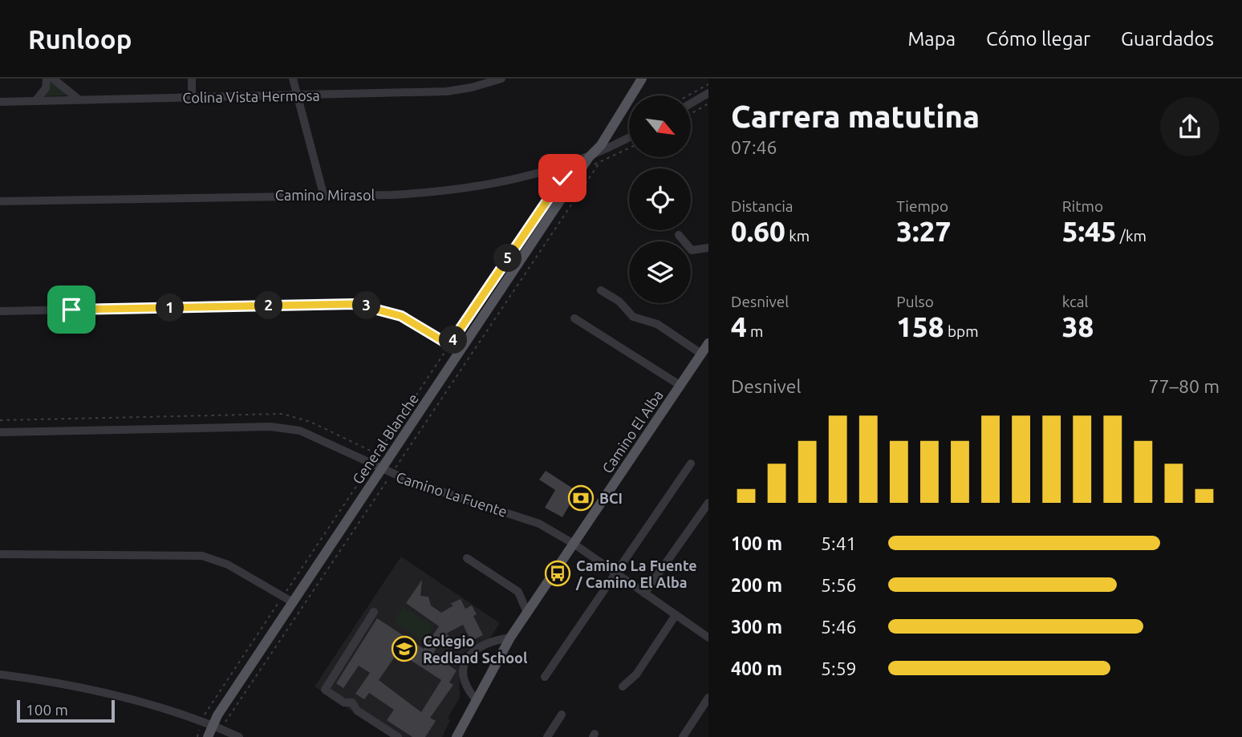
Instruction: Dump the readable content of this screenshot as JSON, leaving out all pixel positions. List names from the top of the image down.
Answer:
{
  "streets": {
    "main road": ["Camino El Alba", "General Blanche"],
    "street": ["Colina Vista Hermosa", "Camino Mirasol", "Camino La Fuente"]
  },
  "crossings": [
    ["Camino Mirasol", "General Blanche"],
    ["Camino El Alba", "Camino La Fuente"],
    ["General Blanche", "Camino La Fuente"]
  ],
  "places": {
    "bank": ["BCI"],
    "bus stop": ["Camino La Fuente / Camino El Alba"],
    "school or university": ["Colegio Redland School"]
  },
  "scale_bar": "100 m",
  "north": "bottom right",
  "page": {
    "header": "Runloop",
    "nav": ["Mapa", "Cómo llegar", "Guardados"],
    "heading": ["Carrera matutina", "07:46"],
    "stats": [
      ["Distancia", "0.60 km"],
      ["Tiempo", "3:27"],
      ["Ritmo", "5:45 /km"],
      ["Desnivel", "4 m"],
      ["Pulso", "158 bpm"],
      ["kcal", "38"]
    ],
    "pins": [
      "5",
      "2",
      "3",
      "1",
      "4"
    ],
    "chart": ["Desnivel", "77–80 m"],
    "list": [
      {
        "name": "100 m",
        "note": "5:41"
      },
      {
        "name": "200 m",
        "note": "5:56"
      },
      {
        "name": "300 m",
        "note": "5:46"
      },
      {
        "name": "400 m",
        "note": "5:59"
      }
    ],
    "scale": "100 m"
  }
}
